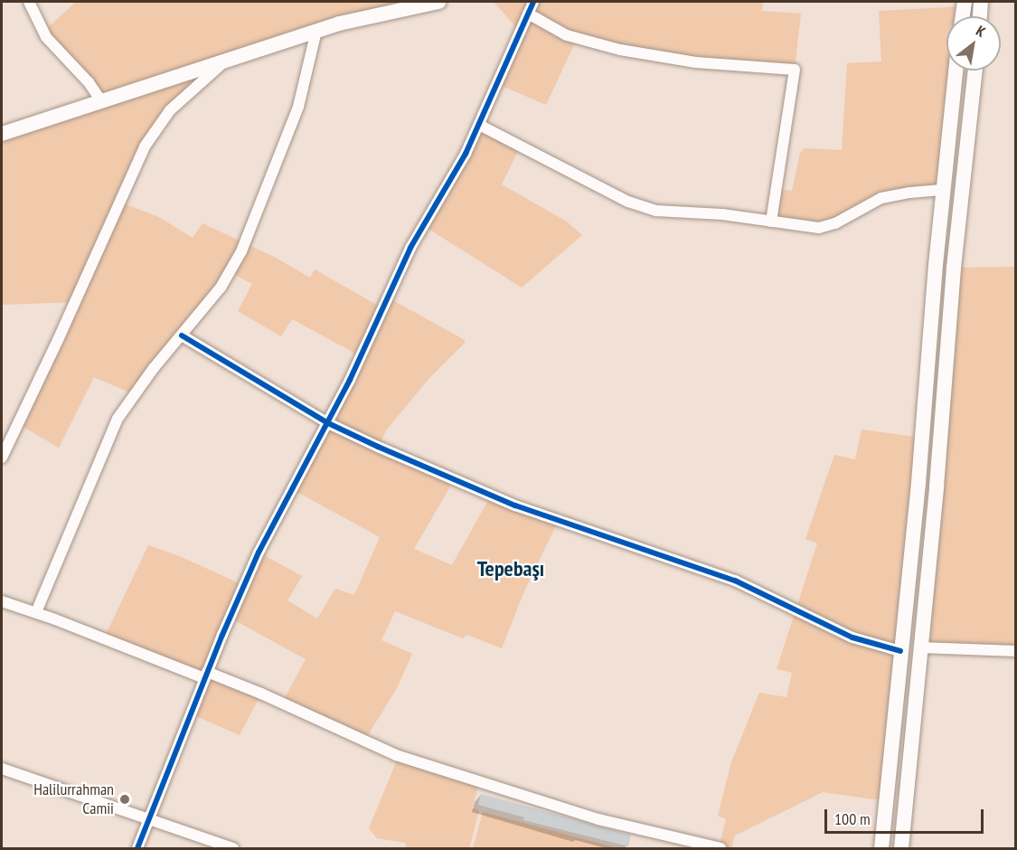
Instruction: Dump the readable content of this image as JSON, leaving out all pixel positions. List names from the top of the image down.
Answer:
{
  "districts": ["Tepebaşı"],
  "places": ["Halilurrahman Camii"],
  "scale_bar": "100 m",
  "north": "top right"
}
